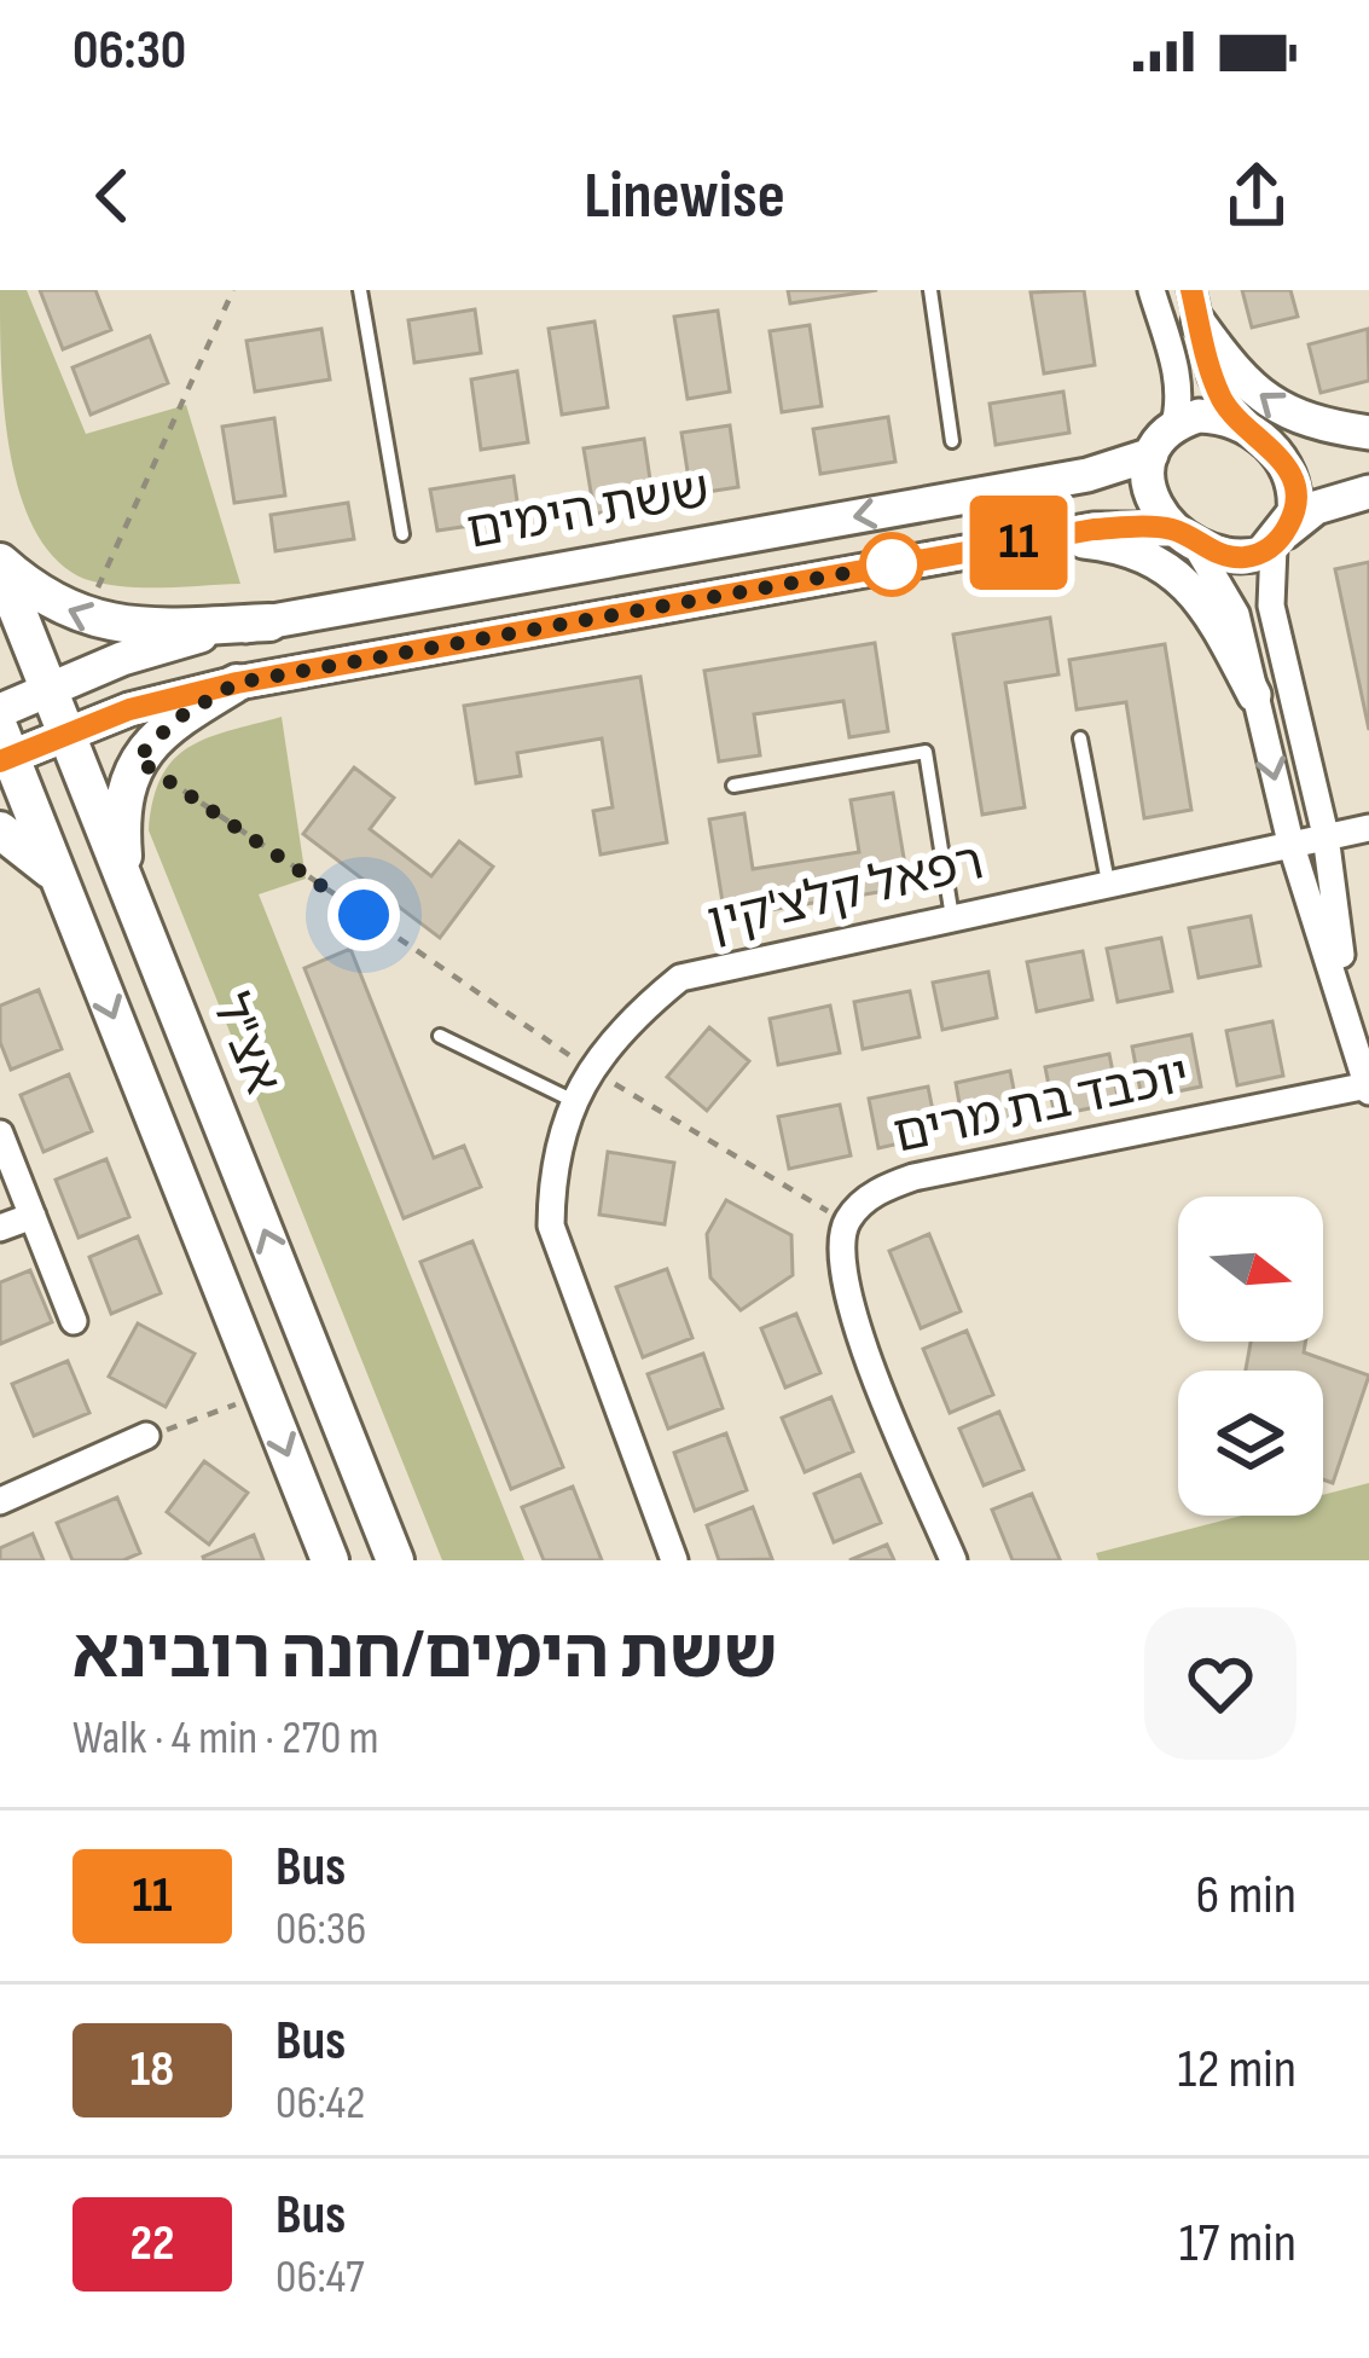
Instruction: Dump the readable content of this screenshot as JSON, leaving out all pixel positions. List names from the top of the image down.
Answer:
{
  "streets": {
    "main road": ["ששת הימים", "אצ\"ל"],
    "street": ["רפאל קלצ'קין", "יוכבד בת מרים"]
  },
  "crossings": [
    ["ששת הימים", "אצ\"ל"]
  ],
  "lines": ["bus line 11"],
  "north": "right",
  "page": {
    "status": "06:30",
    "header": "Linewise",
    "on_map": "11",
    "heading": ["ששת הימים/חנה רובינא", "Walk · 4 min · 270 m"],
    "list": [
      {
        "mark": "11",
        "name": "Bus",
        "note": "06:36",
        "value": "6 min"
      },
      {
        "mark": "18",
        "name": "Bus",
        "note": "06:42",
        "value": "12 min"
      },
      {
        "mark": "22",
        "name": "Bus",
        "note": "06:47",
        "value": "17 min"
      }
    ]
  }
}
